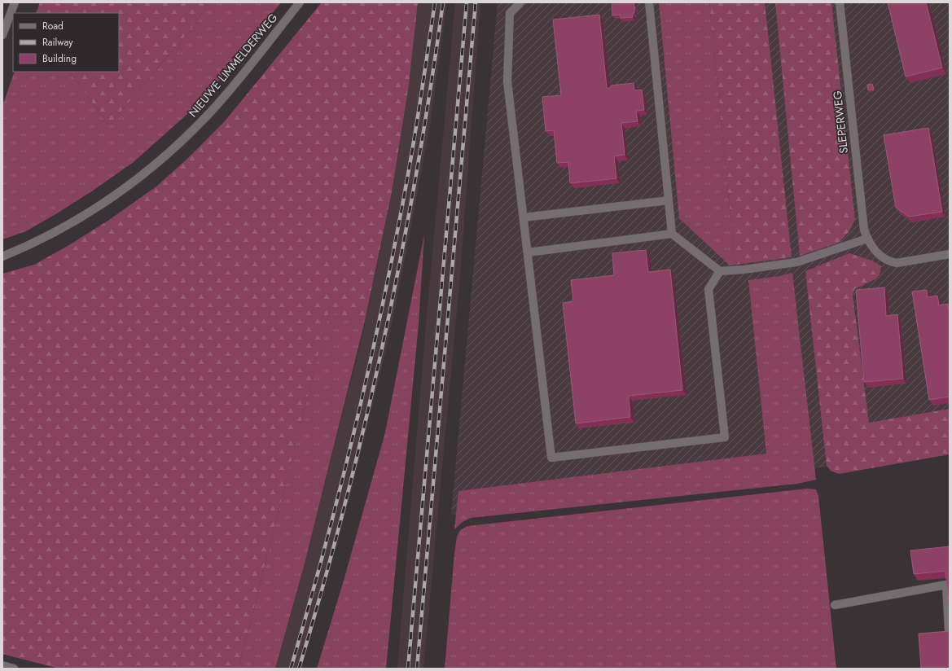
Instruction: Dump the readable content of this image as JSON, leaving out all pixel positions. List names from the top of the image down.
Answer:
{
  "streets": {
    "street": ["NIEUWE LIMMELDERWEG", "SLEPERWEG"]
  },
  "legend": ["Road", "Railway", "Building"]
}
